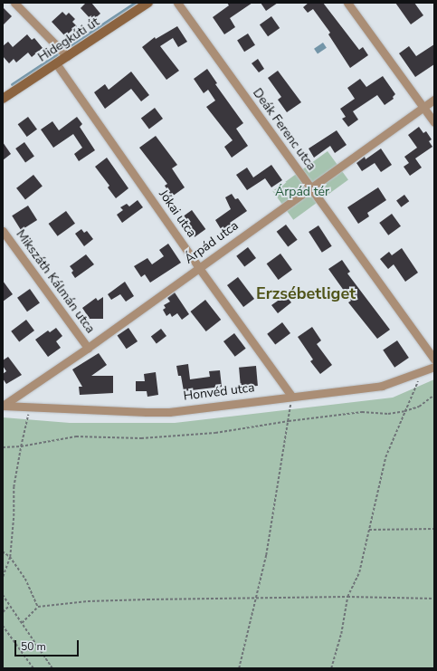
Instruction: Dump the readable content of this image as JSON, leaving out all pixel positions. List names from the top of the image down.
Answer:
{
  "streets": {
    "main road": ["Hidegkúti út"],
    "street": [
      "Deák Ferenc utca",
      "Jókai utca",
      "Árpád utca",
      "Mikszáth Kálmán utca",
      "Honvéd utca"
    ]
  },
  "crossings": [
    ["Hidegkúti út", "Jókai utca"],
    ["Deák Ferenc utca", "Árpád utca"],
    ["Jókai utca", "Árpád utca"],
    ["Jókai utca", "Honvéd utca"],
    ["Árpád utca", "Mikszáth Kálmán utca"],
    ["Árpád utca", "Honvéd utca"]
  ],
  "districts": ["Erzsébetliget"],
  "parks": ["Árpád tér"],
  "scale_bar": "50 m"
}
